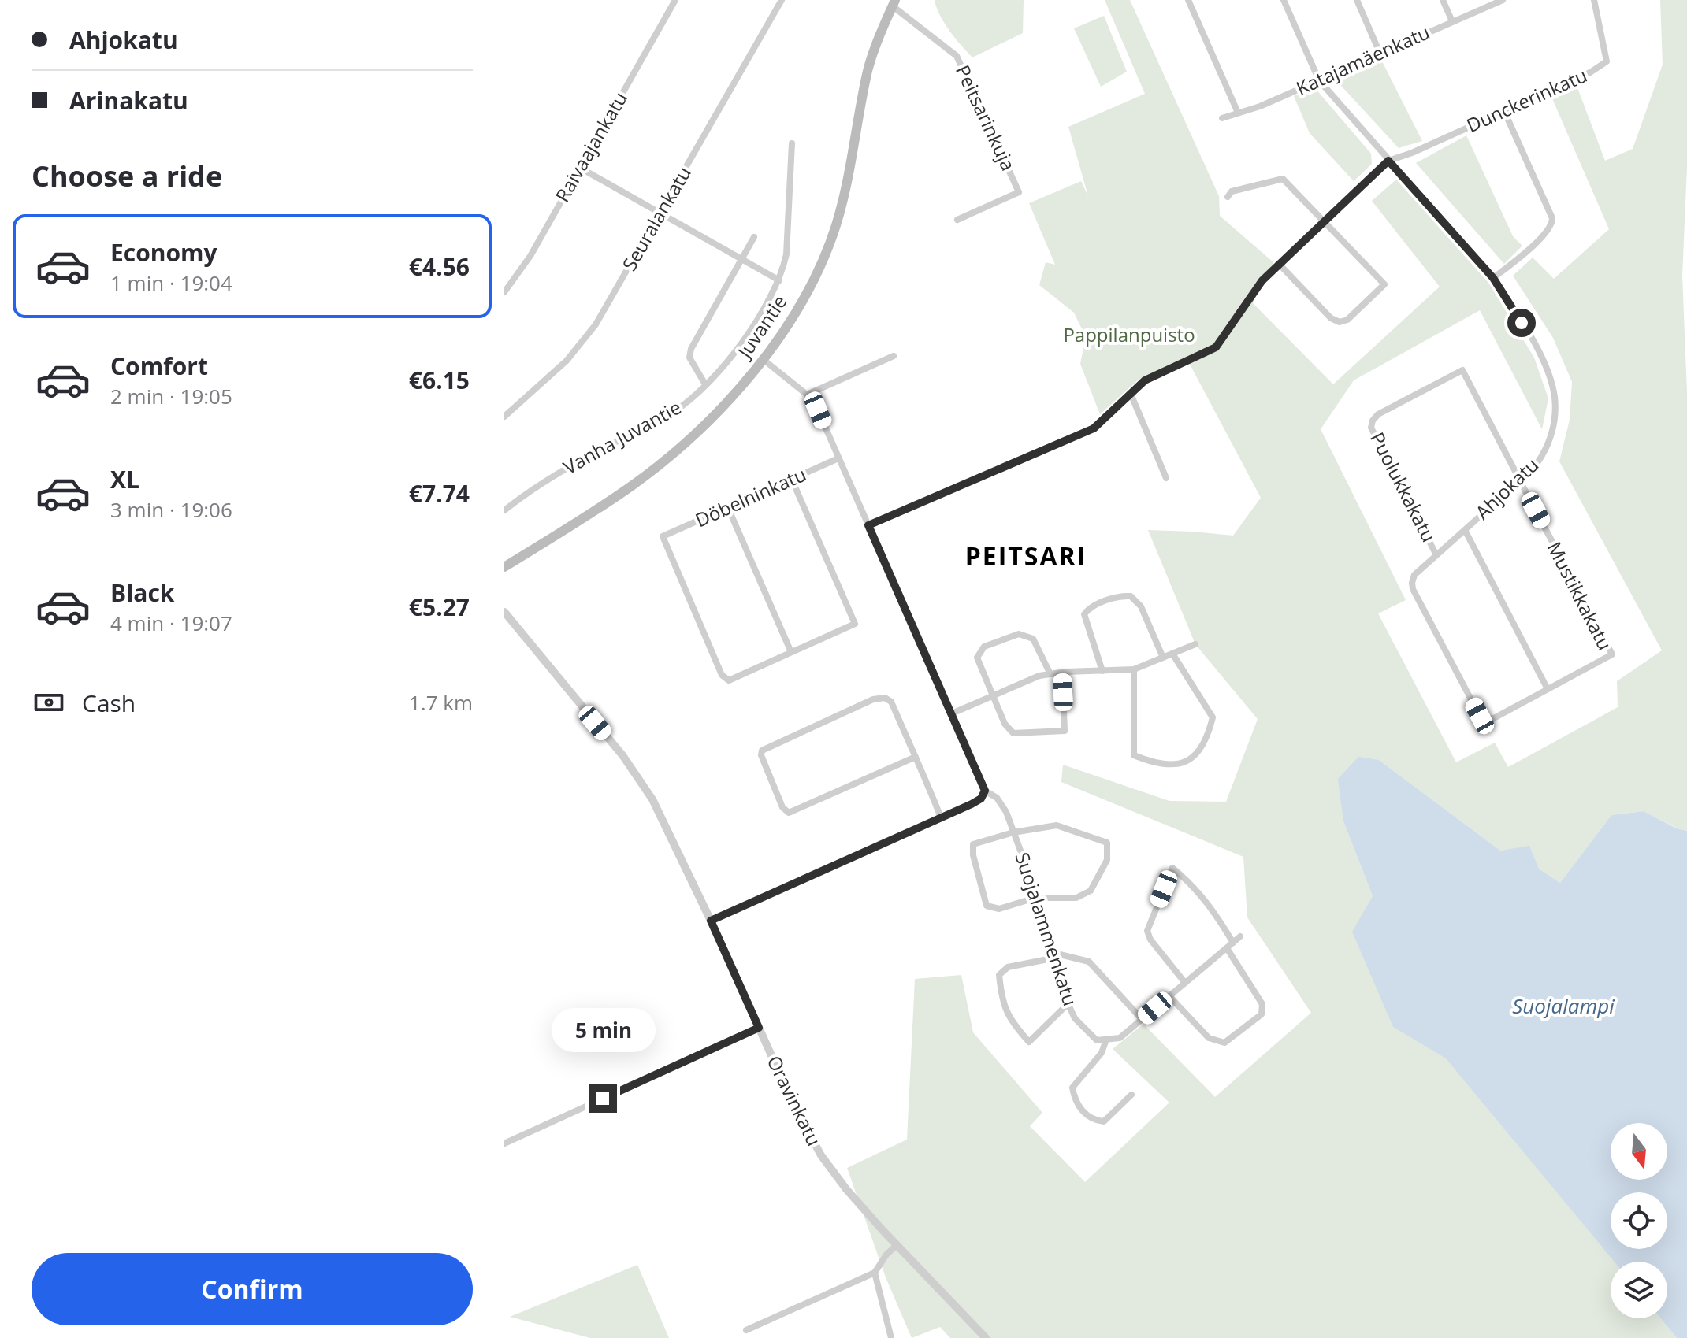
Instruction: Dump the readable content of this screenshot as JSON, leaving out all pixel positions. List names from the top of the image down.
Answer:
{
  "streets": {
    "main road": ["Juvantie"],
    "street": [
      "Katajamäenkatu",
      "Dunckerinkatu",
      "Peitsarinkuja",
      "Raivaajankatu",
      "Seuralankatu",
      "Vanha Juvantie",
      "Puolukkakatu",
      "Ahjokatu",
      "Döbelninkatu",
      "Mustikkakatu",
      "Suojalammenkatu",
      "Oravinkatu"
    ]
  },
  "crossings": [
    ["Katajamäenkatu", "Ahjokatu"],
    ["Dunckerinkatu", "Ahjokatu"],
    ["Peitsarinkuja", "Juvantie"],
    ["Puolukkakatu", "Ahjokatu"],
    ["Puolukkakatu", "Mustikkakatu"],
    ["Ahjokatu", "Mustikkakatu"]
  ],
  "districts": ["PEITSARI"],
  "water": ["Suojalampi"],
  "parks": ["Pappilanpuisto"],
  "north": "bottom",
  "page": {
    "banner": ["Ahjokatu", "Arinakatu"],
    "heading": "Choose a ride",
    "list": [
      {
        "name": "Economy",
        "note": "1 min · 19:04",
        "value": "€4.56"
      },
      {
        "name": "Comfort",
        "note": "2 min · 19:05",
        "value": "€6.15"
      },
      {
        "name": "XL",
        "note": "3 min · 19:06",
        "value": "€7.74"
      },
      {
        "name": "Black",
        "note": "4 min · 19:07",
        "value": "€5.27"
      }
    ],
    "pay": ["Cash", "1.7 km"],
    "bubble": "5 min",
    "buttons": "Confirm"
  }
}
